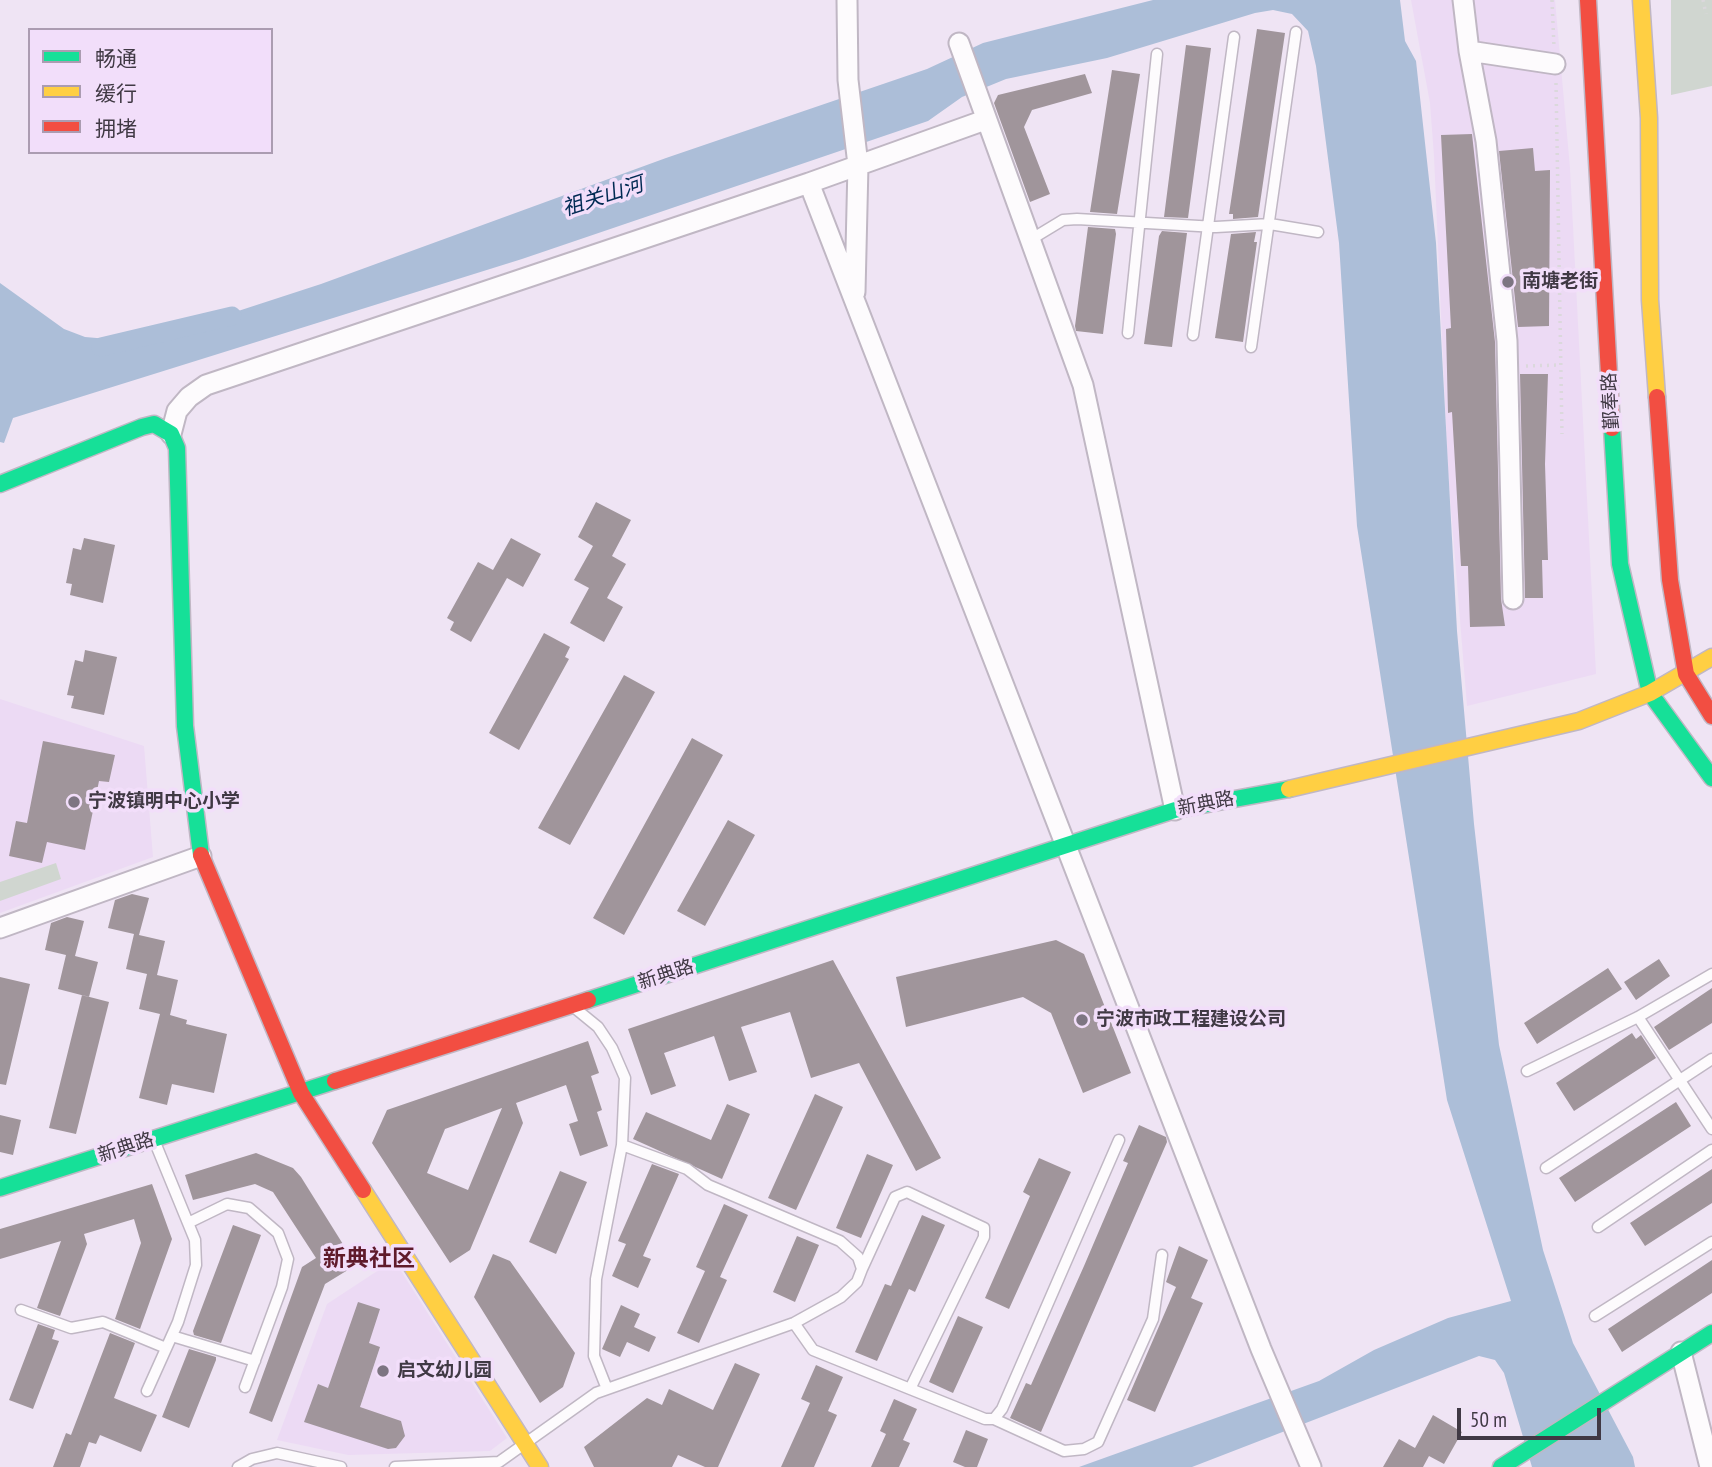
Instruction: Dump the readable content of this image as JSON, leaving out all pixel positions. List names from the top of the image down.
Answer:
{
  "streets": {
    "main road": ["鄞奉路", "新典路"]
  },
  "crossings": [
    ["鄞奉路", "新典路"]
  ],
  "districts": ["新典社区"],
  "water": ["祖关山河"],
  "places": [
    "南塘老街",
    "宁波镇明中心小学",
    "宁波市政工程建设公司",
    "启文幼儿园"
  ],
  "legend": ["畅通", "缓行", "拥堵"],
  "scale_bar": "50 m"
}
